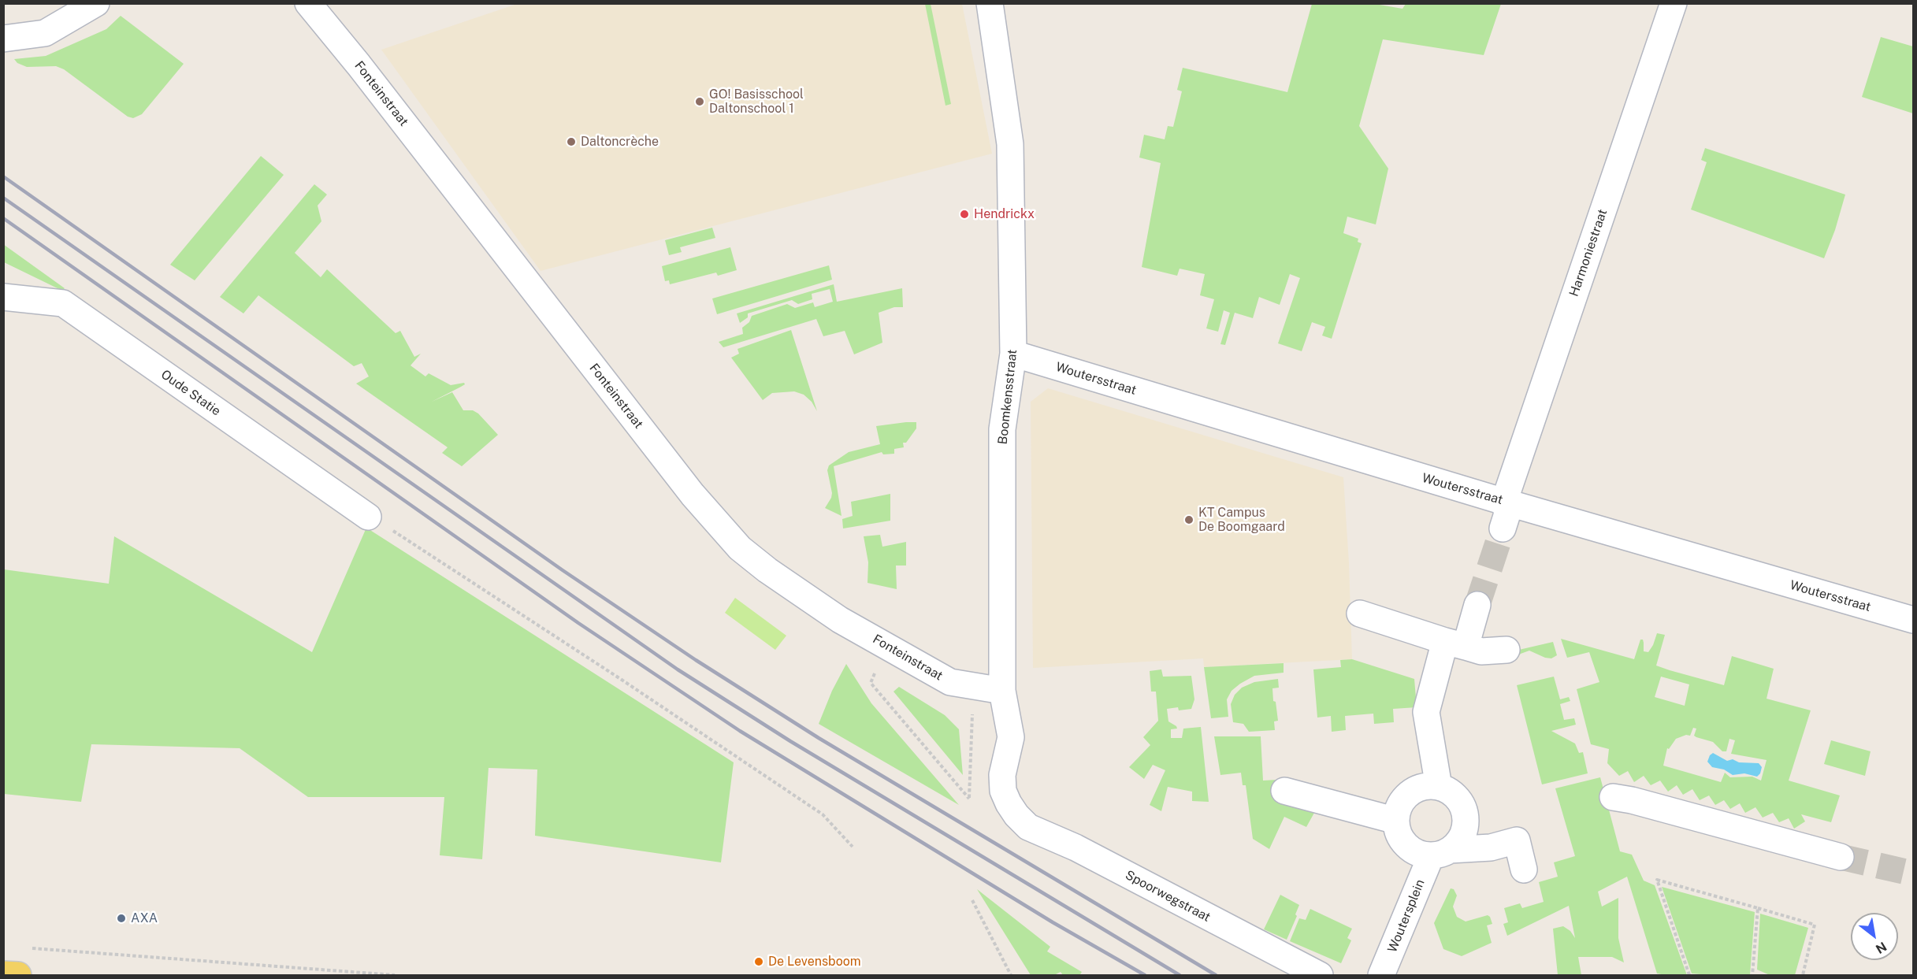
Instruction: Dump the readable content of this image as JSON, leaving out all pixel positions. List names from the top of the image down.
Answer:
{
  "streets": {
    "street": [
      "Fonteinstraat",
      "Harmoniestraat",
      "Woutersstraat",
      "Oude Statie",
      "Boomkensstraat",
      "Spoorwegstraat",
      "Woutersplein"
    ]
  },
  "crossings": [
    ["Fonteinstraat", "Boomkensstraat"],
    ["Harmoniestraat", "Woutersstraat"],
    ["Woutersstraat", "Boomkensstraat"],
    ["Boomkensstraat", "Spoorwegstraat"]
  ],
  "places": [
    "GO! Basisschool Daltonschool 1",
    "Daltoncrèche",
    "Hendrickx",
    "KT Campus De Boomgaard",
    "AXA",
    "De Levensboom"
  ],
  "north": "bottom right"
}
